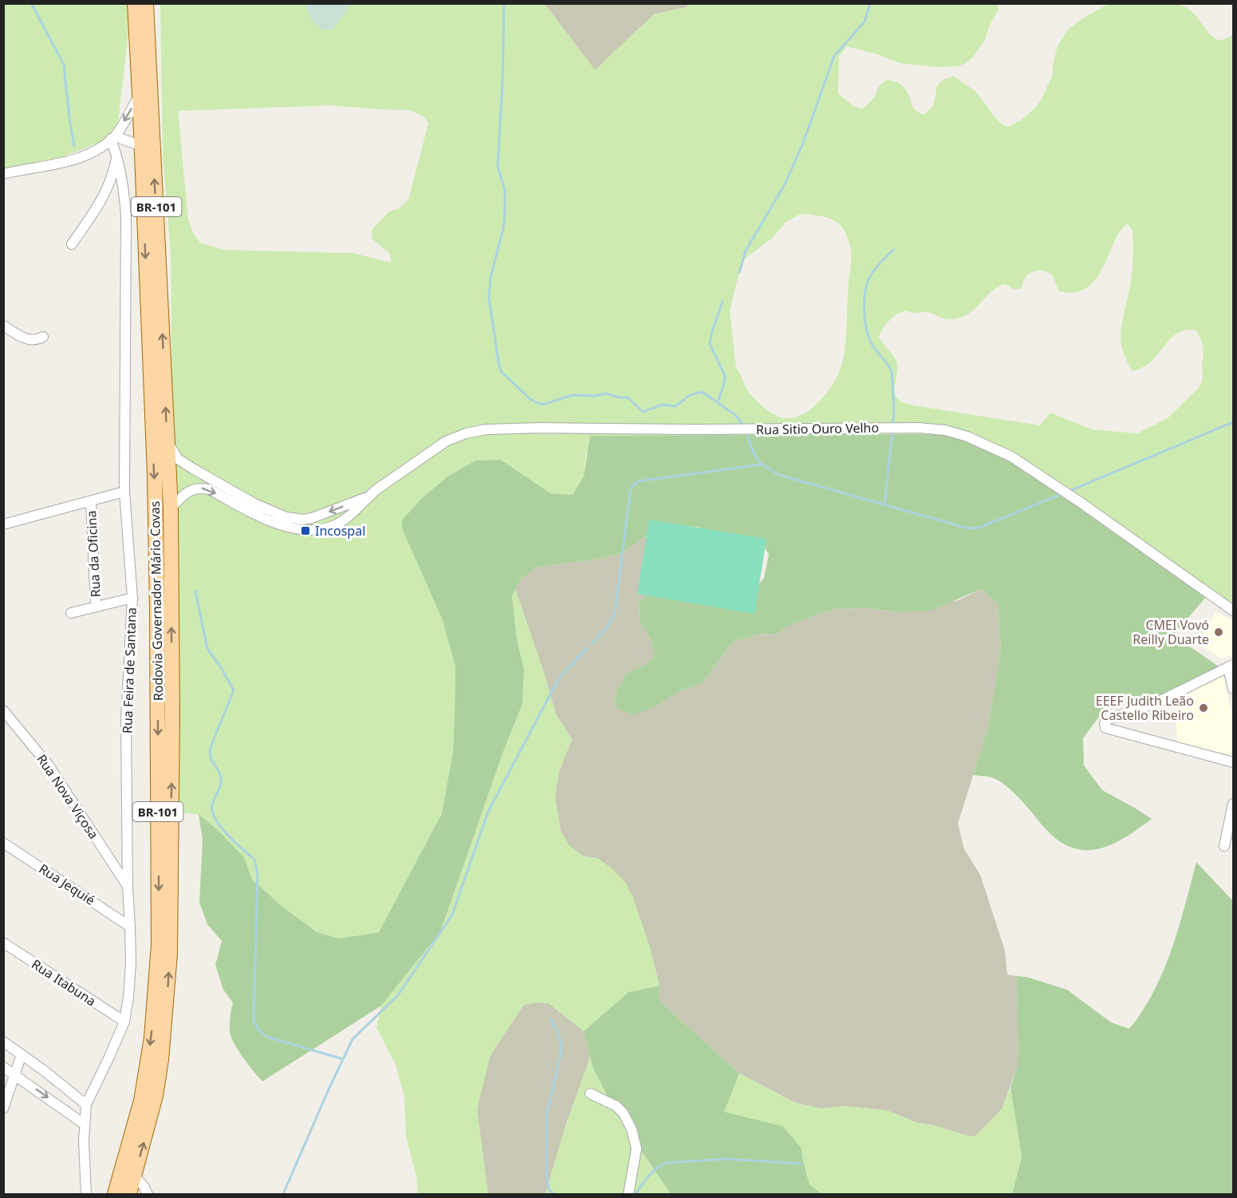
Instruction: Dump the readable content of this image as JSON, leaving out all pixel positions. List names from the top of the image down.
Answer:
{
  "streets": {
    "main road": ["BR-101", "Rodovia Governador Mário Covas"],
    "street": [
      "Rua Sitio Ouro Velho",
      "Rua da Oficina",
      "Rua Feira de Santana",
      "Rua Nova Viçosa",
      "Rua Jequié",
      "Rua Itabuna"
    ]
  },
  "crossings": [
    ["Rua Sitio Ouro Velho", "Rodovia Governador Mário Covas"],
    ["Rua Feira de Santana", "Rua Nova Viçosa"],
    ["Rua Feira de Santana", "Rua Jequié"],
    ["Rua Feira de Santana", "Rua Itabuna"]
  ],
  "places": {
    "transit": ["Incospal"],
    "other": ["CMEI Vovó Reilly Duarte", "EEEF Judith Leão Castello Ribeiro"]
  }
}
